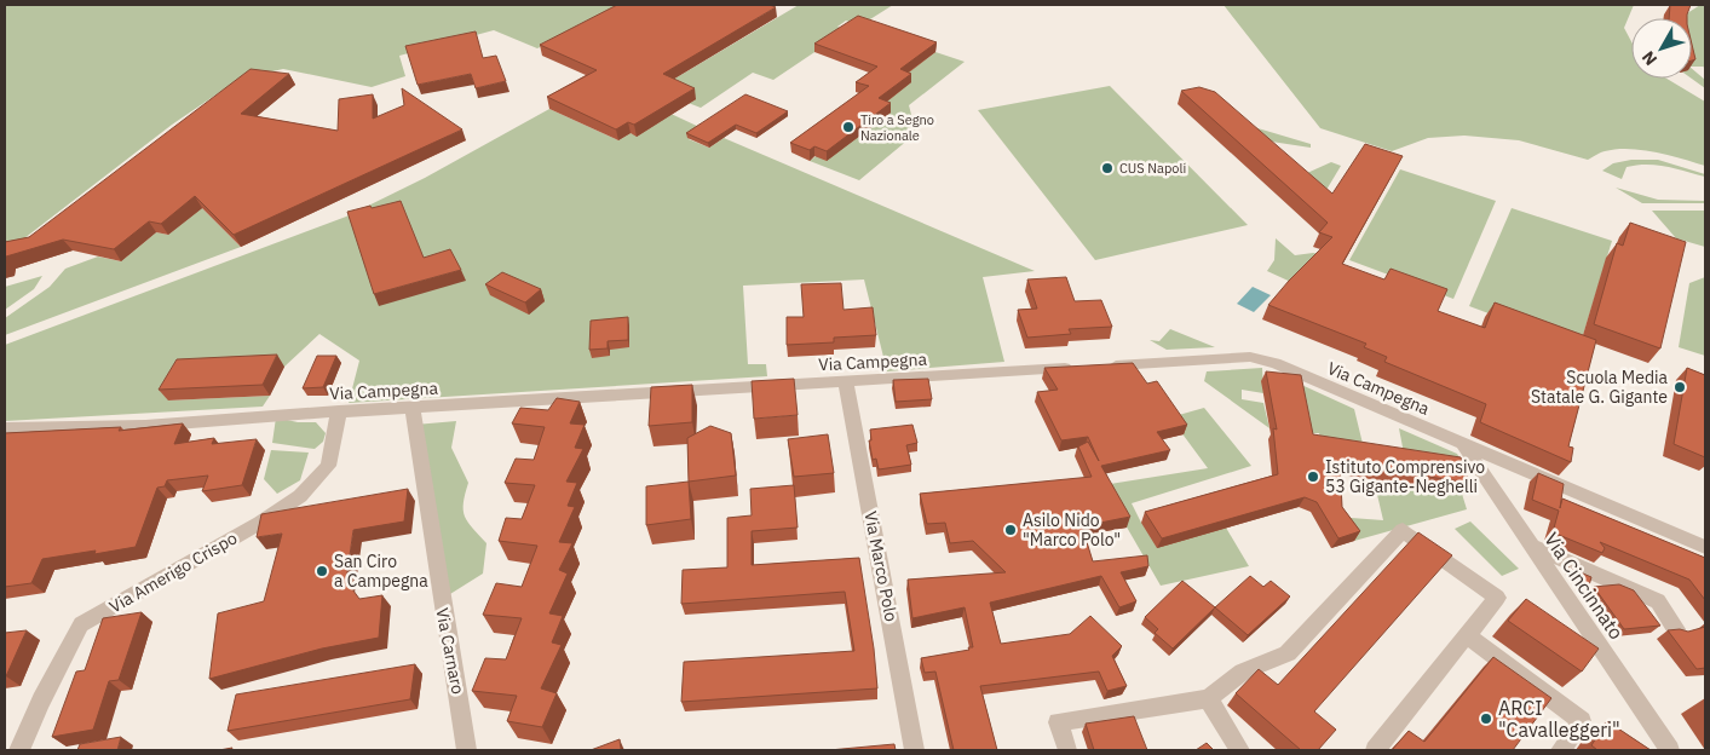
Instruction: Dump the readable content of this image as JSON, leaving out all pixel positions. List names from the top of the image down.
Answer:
{
  "streets": {
    "street": [
      "Via Campegna",
      "Via Marco Polo",
      "Via Amerigo Crispo",
      "Via Cincinnato",
      "Via Carnaro"
    ]
  },
  "crossings": [
    ["Via Campegna", "Via Marco Polo"],
    ["Via Campegna", "Via Amerigo Crispo"],
    ["Via Campegna", "Via Cincinnato"],
    ["Via Campegna", "Via Carnaro"]
  ],
  "places": [
    "Tiro a Segno Nazionale",
    "CUS Napoli",
    "Scuola Media Statale G. Gigante",
    "Istituto Comprensivo 53 Gigante-Neghelli",
    "Asilo Nido \"Marco Polo\"",
    "San Ciro a Campegna",
    "ARCI \"Cavalleggeri\""
  ],
  "north": "bottom left"
}
